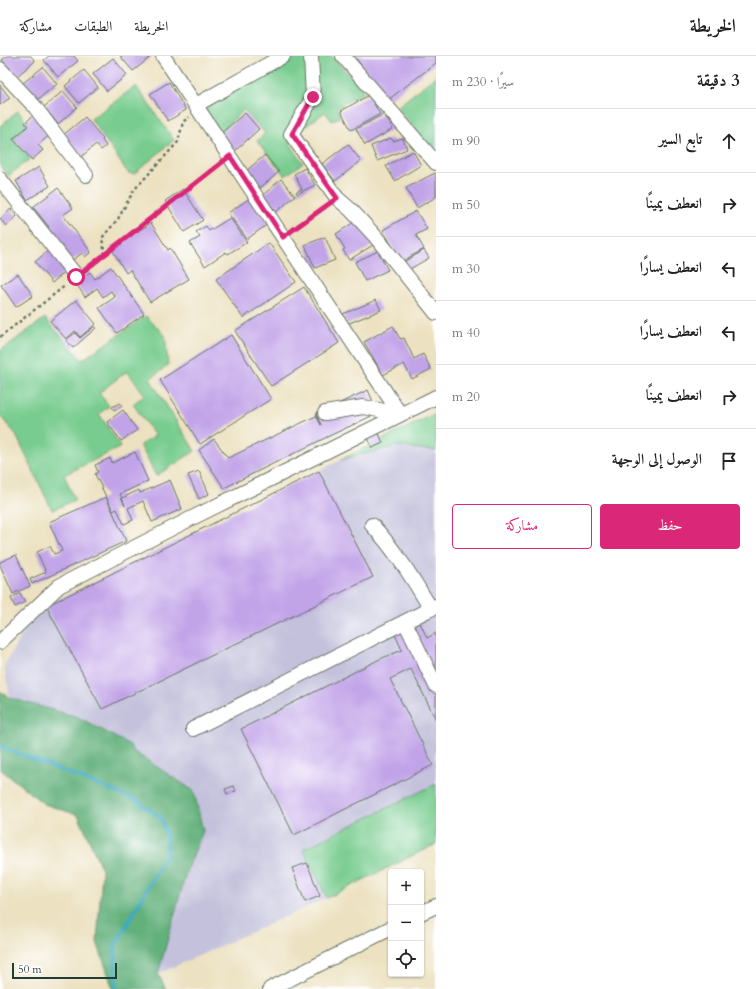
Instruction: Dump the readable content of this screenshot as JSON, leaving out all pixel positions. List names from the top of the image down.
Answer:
{
  "scale_bar": "50 m",
  "page": {
    "header": "الخريطة",
    "nav": ["الخريطة", "الطبقات", "مشاركة"],
    "heading": ["3 دقيقة", "سيرًا · 230 m"],
    "list": [
      ["تابع السير", "90 m"],
      ["انعطف يمينًا", "50 m"],
      ["انعطف يسارًا", "30 m"],
      ["انعطف يسارًا", "40 m"],
      ["انعطف يمينًا", "20 m"],
      "الوصول إلى الوجهة"
    ],
    "buttons": ["حفظ", "مشاركة"],
    "map_buttons": ["+", "−"],
    "scale": "50 m"
  }
}
